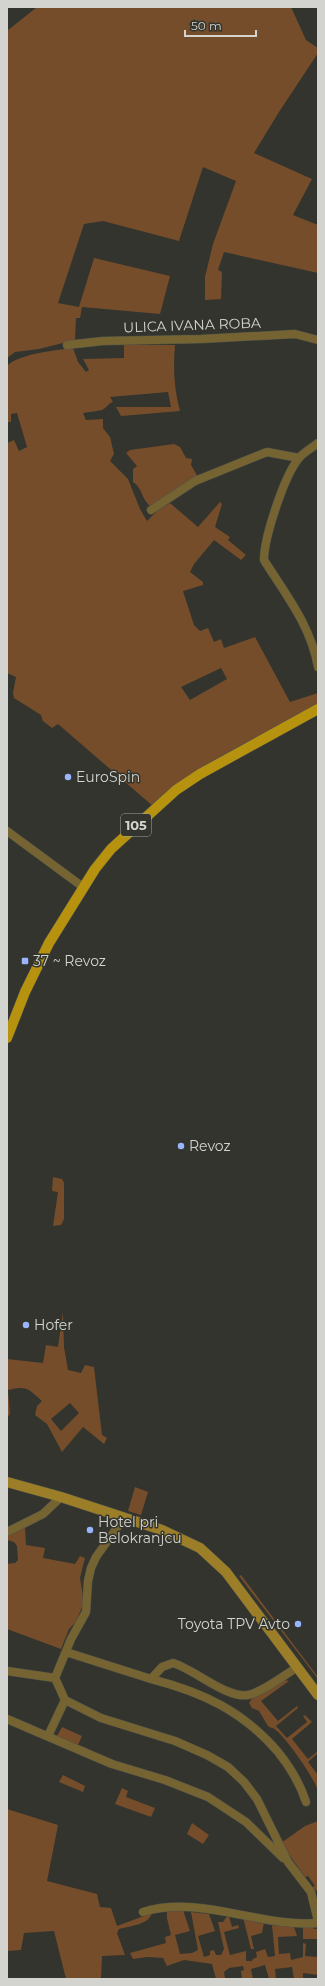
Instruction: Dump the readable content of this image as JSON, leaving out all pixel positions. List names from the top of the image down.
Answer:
{
  "streets": {
    "main road": ["105"],
    "street": ["ULICA IVANA ROBA"]
  },
  "places": {
    "other": [
      "EuroSpin",
      "Revoz",
      "Hofer",
      "Hotel pri Belokranjcu",
      "Toyota TPV Avto"
    ],
    "transit": ["37 ~ Revoz"]
  },
  "scale_bar": "50 m"
}
